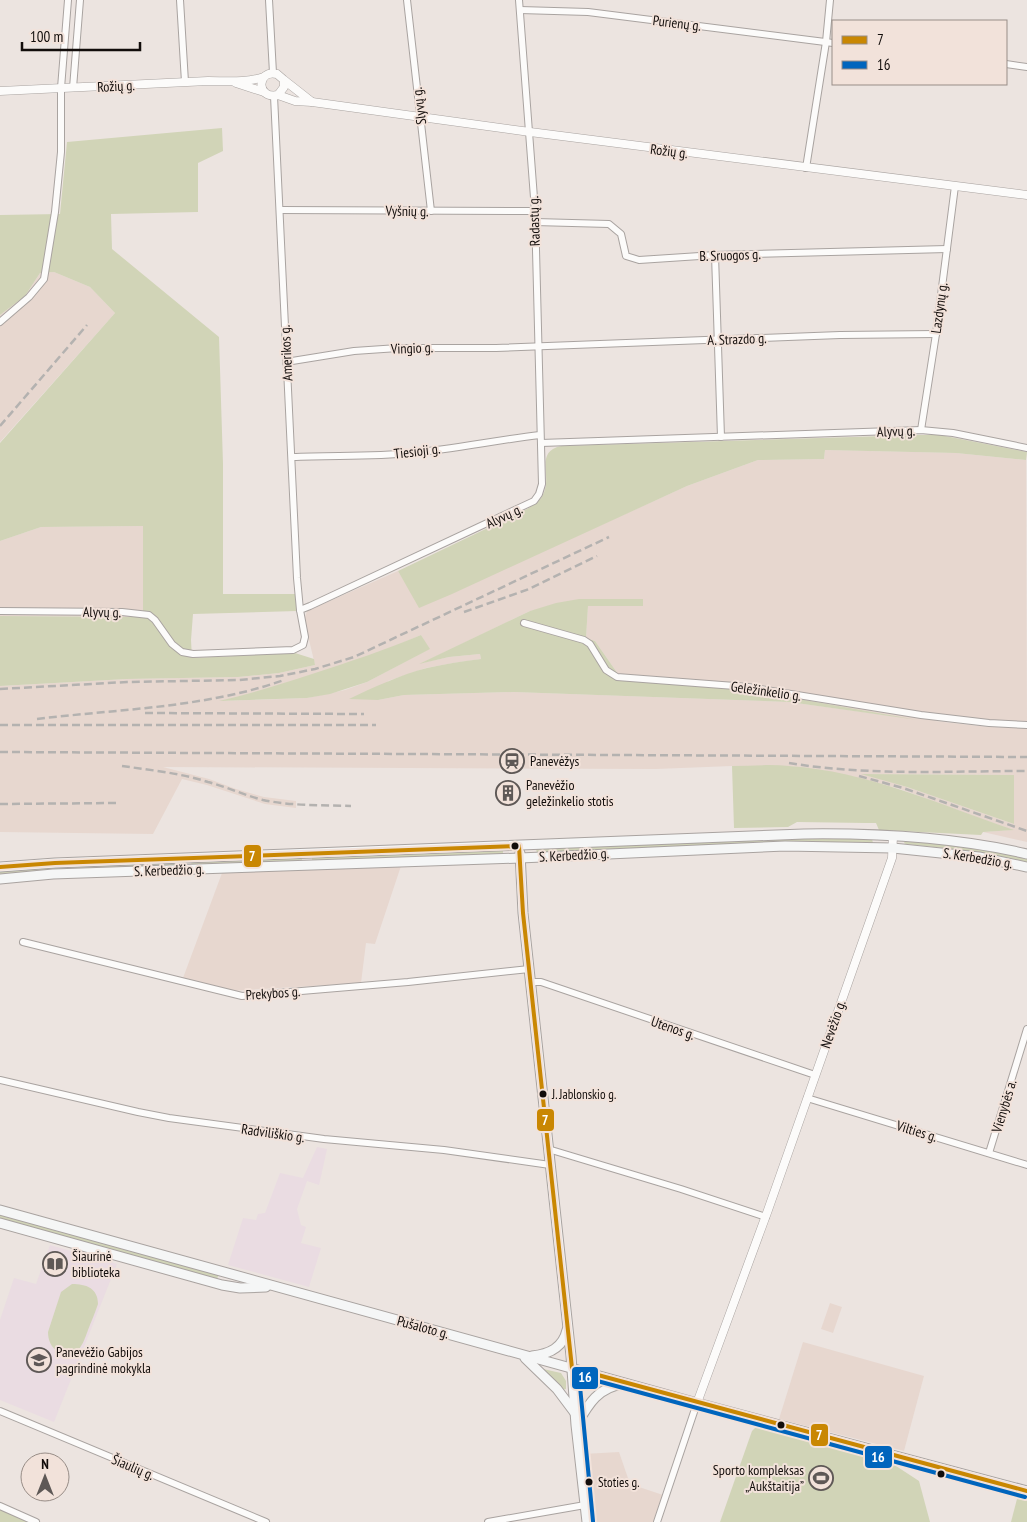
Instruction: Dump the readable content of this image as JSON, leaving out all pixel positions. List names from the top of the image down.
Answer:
{
  "streets": {
    "main road": ["S. Kerbedžio g.", "Pušaloto g."],
    "street": [
      "Purienų g.",
      "Rožių g.",
      "Slyvų g.",
      "Vyšnių g.",
      "Radastų g.",
      "B. Sruogos g.",
      "Lazdynų g.",
      "A. Strazdo g.",
      "Vingio g.",
      "Amerikos g.",
      "Alyvų g.",
      "Tiesioji g.",
      "Geležinkelio g.",
      "Prekybos g.",
      "Nevėžio g.",
      "Utenos g.",
      "Vienybės a.",
      "Vilties g.",
      "Radviliškio g.",
      "Šiaulių g."
    ]
  },
  "crossings": [
    ["Purienų g.", "Radastų g."],
    ["Rožių g.", "Slyvų g."],
    ["Rožių g.", "Radastų g."],
    ["Rožių g.", "Lazdynų g."],
    ["Rožių g.", "Amerikos g."],
    ["Slyvų g.", "Vyšnių g."],
    ["Vyšnių g.", "Radastų g."],
    ["Vyšnių g.", "Amerikos g."],
    ["Radastų g.", "B. Sruogos g."],
    ["Radastų g.", "A. Strazdo g."],
    ["Radastų g.", "Vingio g."],
    ["Radastų g.", "Alyvų g."],
    ["Radastų g.", "Tiesioji g."],
    ["B. Sruogos g.", "Lazdynų g."],
    ["Lazdynų g.", "A. Strazdo g."],
    ["Lazdynų g.", "Alyvų g."],
    ["A. Strazdo g.", "Vingio g."],
    ["Vingio g.", "Amerikos g."],
    ["Amerikos g.", "Alyvų g."],
    ["Amerikos g.", "Tiesioji g."],
    ["S. Kerbedžio g.", "Nevėžio g."],
    ["Nevėžio g.", "Utenos g."],
    ["Nevėžio g.", "Vilties g."],
    ["Nevėžio g.", "Pušaloto g."],
    ["Vienybės a.", "Vilties g."]
  ],
  "places": {
    "station": ["Panevėžys"],
    "building": ["Panevėžio geležinkelio stotis"],
    "other": ["J. Jablonskio g.", "Stoties g."],
    "library": ["Šiaurinė biblioteka"],
    "school or university": ["Panevėžio Gabijos pagrindinė mokykla"],
    "sports": ["Sporto kompleksas „Aukštaitija”"]
  },
  "lines": ["transit line 7", "transit line 16"],
  "legend": ["7", "16"],
  "scale_bar": "100 m",
  "north": "top"
}
